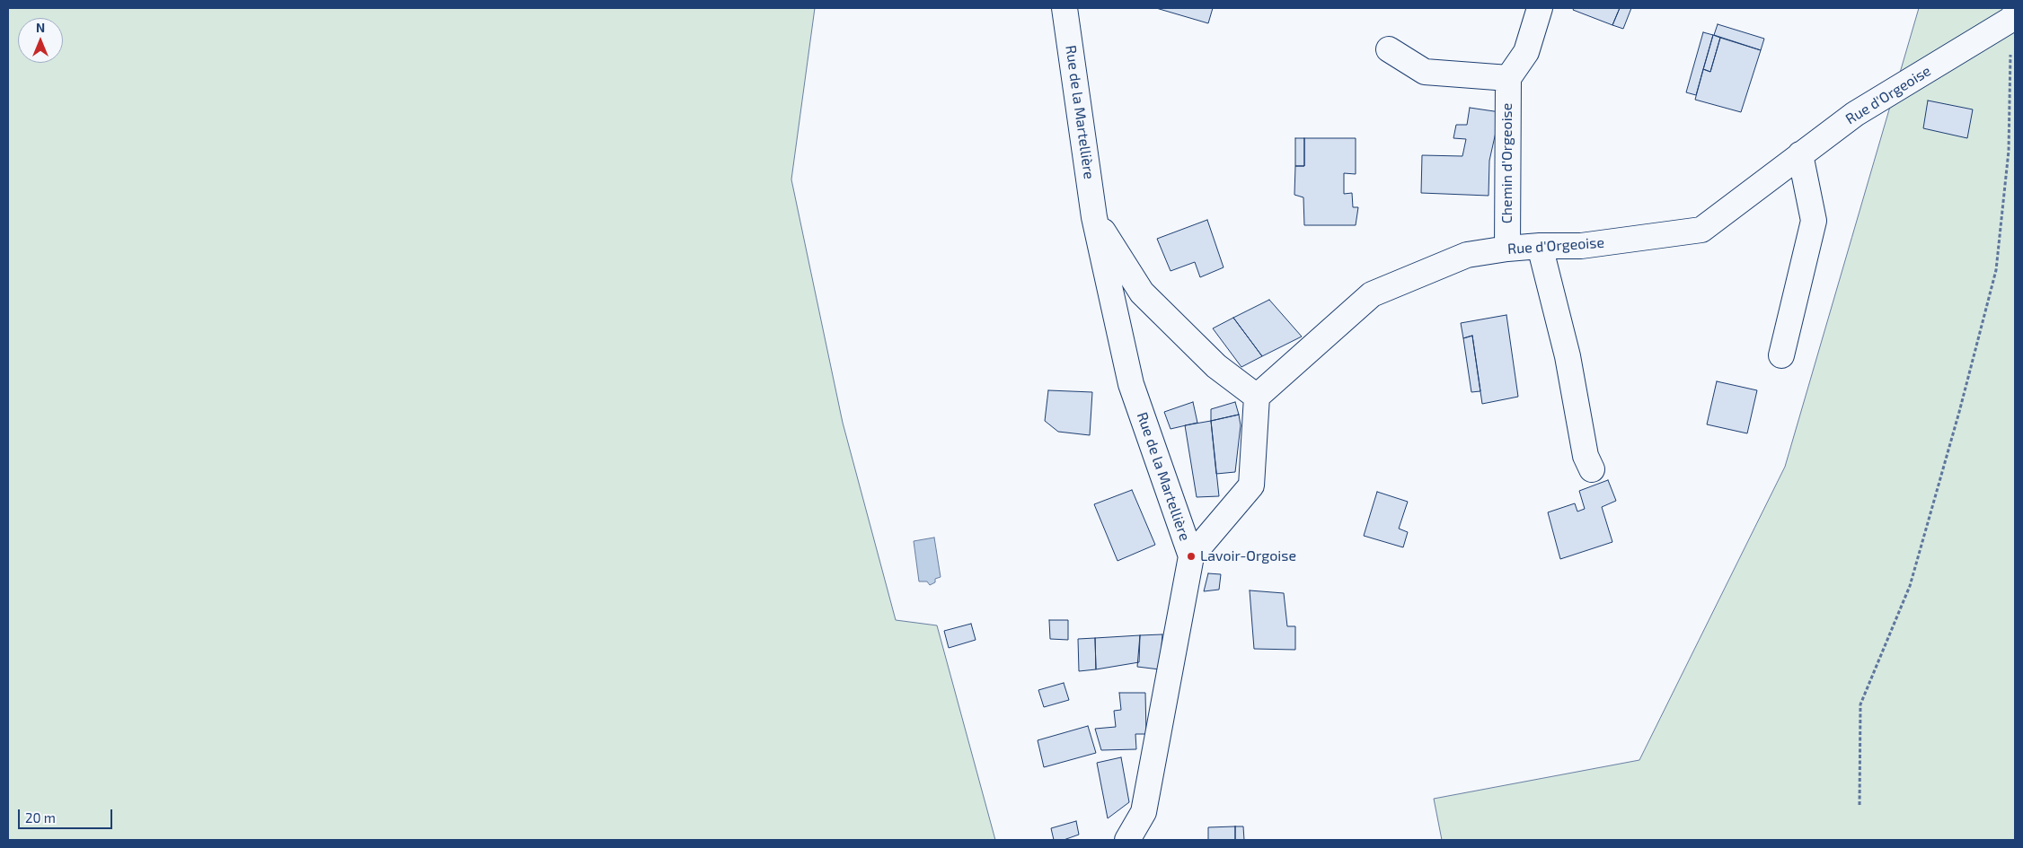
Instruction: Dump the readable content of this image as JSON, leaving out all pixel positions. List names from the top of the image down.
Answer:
{
  "streets": {
    "street": ["Rue d'Orgeoise", "Rue de la Martellière", "Chemin d'Orgeoise"]
  },
  "crossings": [
    ["Rue d'Orgeoise", "Rue de la Martellière"],
    ["Rue d'Orgeoise", "Chemin d'Orgeoise"]
  ],
  "places": ["Lavoir-Orgoise"],
  "scale_bar": "20 m",
  "north": "top"
}
